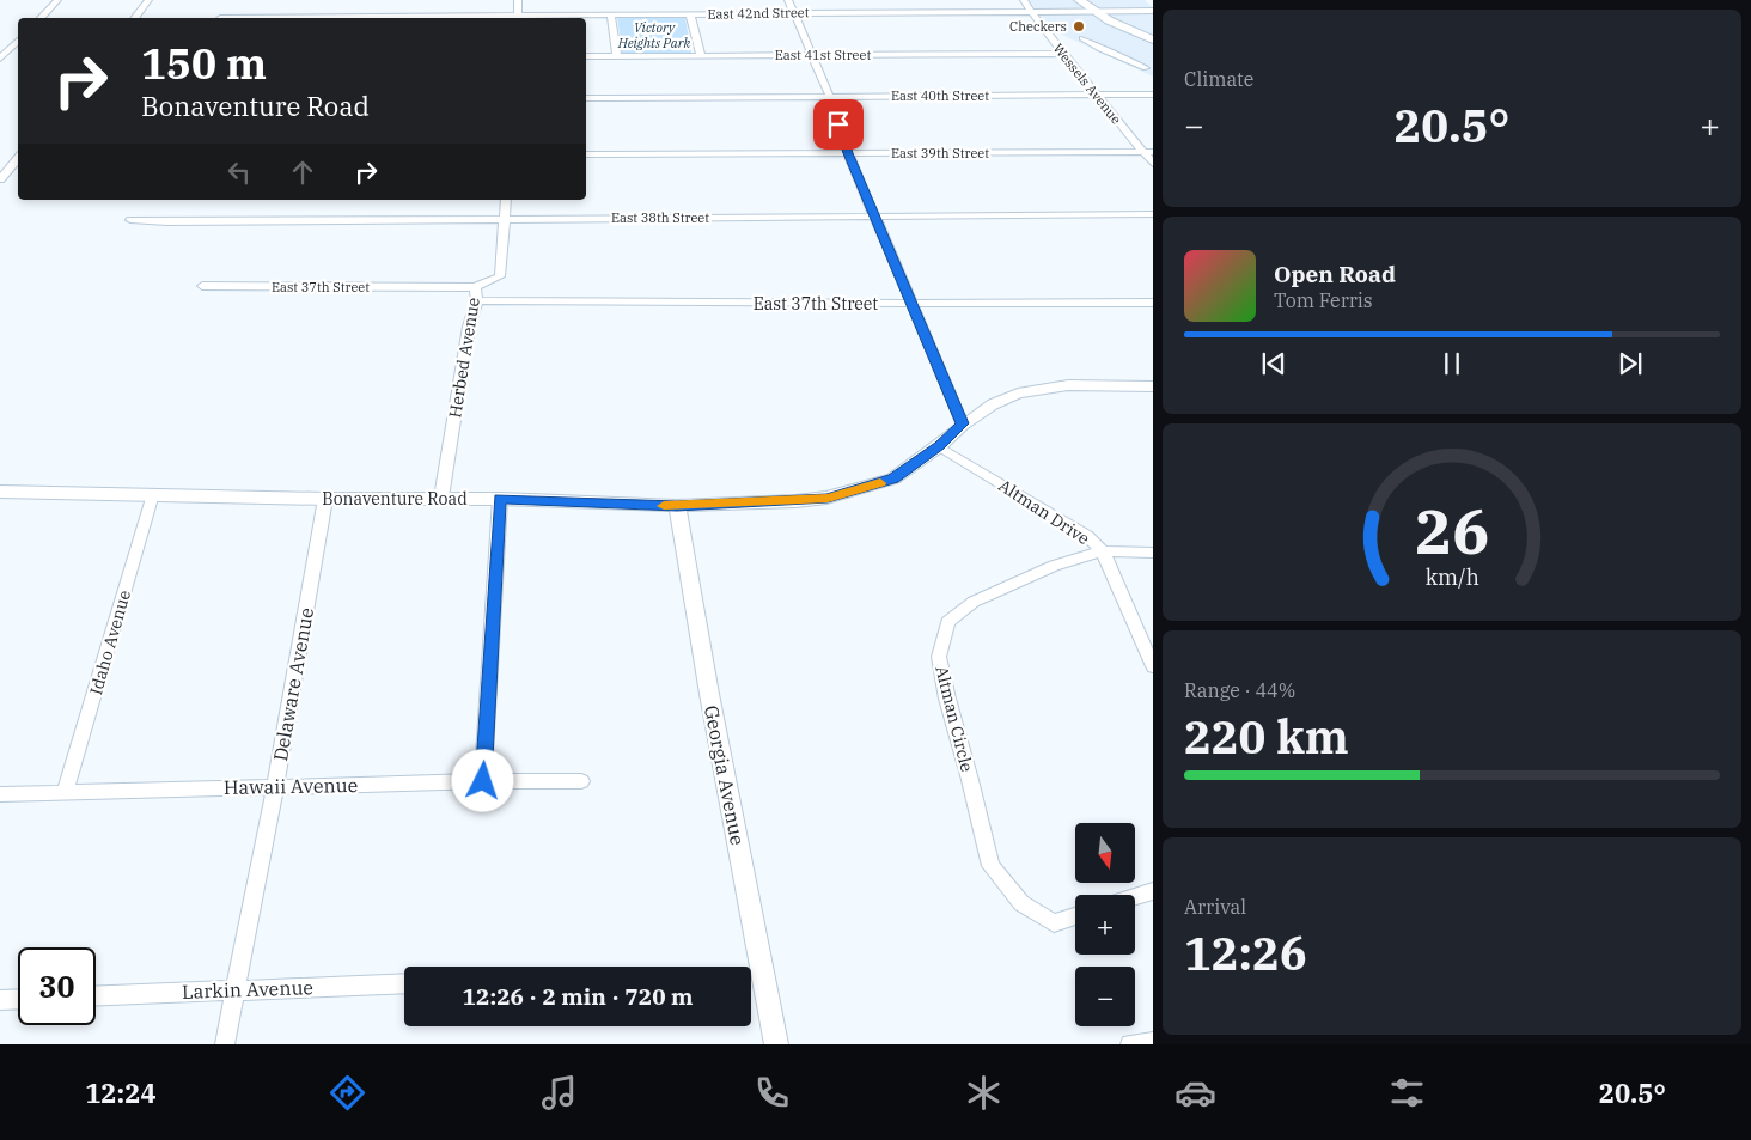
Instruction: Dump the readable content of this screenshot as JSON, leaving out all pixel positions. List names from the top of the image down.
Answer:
{
  "streets": {
    "street": [
      "East 42nd Street",
      "East 41st Street",
      "Wessels Avenue",
      "East 40th Street",
      "East 39th Street",
      "East 38th Street",
      "East 37th Street",
      "Herbed Avenue",
      "Bonaventure Road",
      "Altman Drive",
      "Idaho Avenue",
      "Delaware Avenue",
      "Altman Circle",
      "Georgia Avenue",
      "Hawaii Avenue",
      "Larkin Avenue"
    ]
  },
  "crossings": [
    ["East 42nd Street", "Wessels Avenue"],
    ["East 41st Street", "Wessels Avenue"],
    ["Wessels Avenue", "East 40th Street"],
    ["Wessels Avenue", "East 39th Street"],
    ["East 38th Street", "Herbed Avenue"],
    ["East 37th Street", "Herbed Avenue"],
    ["Herbed Avenue", "Bonaventure Road"],
    ["Bonaventure Road", "Altman Drive"],
    ["Bonaventure Road", "Idaho Avenue"],
    ["Bonaventure Road", "Delaware Avenue"],
    ["Bonaventure Road", "Georgia Avenue"],
    ["Altman Drive", "Altman Circle"],
    ["Idaho Avenue", "Hawaii Avenue"],
    ["Delaware Avenue", "Hawaii Avenue"],
    ["Delaware Avenue", "Larkin Avenue"]
  ],
  "parks": ["Victory Heights Park"],
  "places": ["Checkers"],
  "north": "bottom",
  "page": {
    "tile": [
      "Climate",
      ["Range · 44%", "220 km"],
      ["Arrival", "12:26"]
    ],
    "turn": ["150 m", "Bonaventure Road"],
    "heat": ["−", "20.5°", "+"],
    "song": ["Open Road", "Tom Ferris"],
    "map_buttons": ["+", "−"],
    "limit": "30",
    "trip": "12:26 · 2 min · 720 m",
    "tabs": ["12:24", "20.5°"],
    "gauge": ["26", "km/h"]
  }
}
